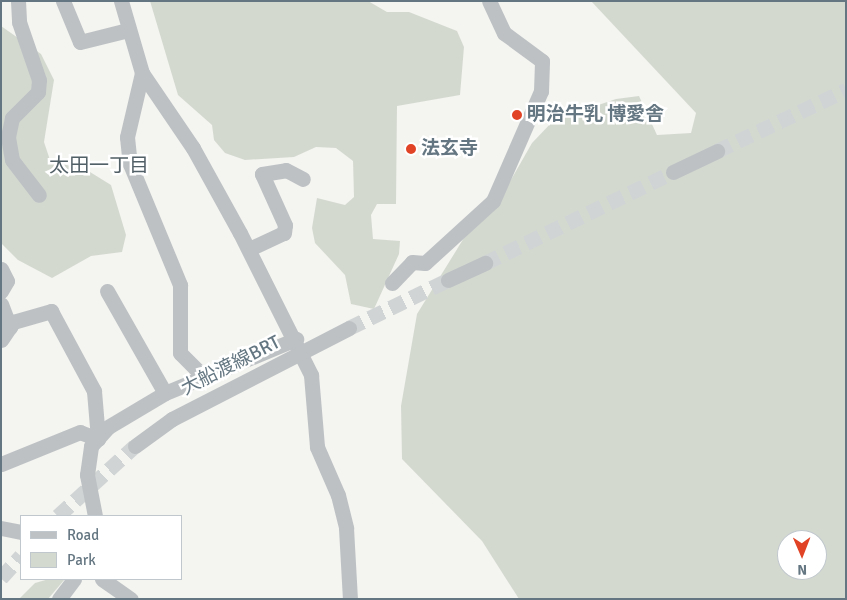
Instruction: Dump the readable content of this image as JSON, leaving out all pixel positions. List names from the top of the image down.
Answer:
{
  "streets": {
    "street": ["大船渡線BRT"]
  },
  "districts": ["太田一丁目"],
  "places": ["明治牛乳 博愛舎", "法玄寺"],
  "legend": ["Road", "Park"],
  "north": "bottom"
}
